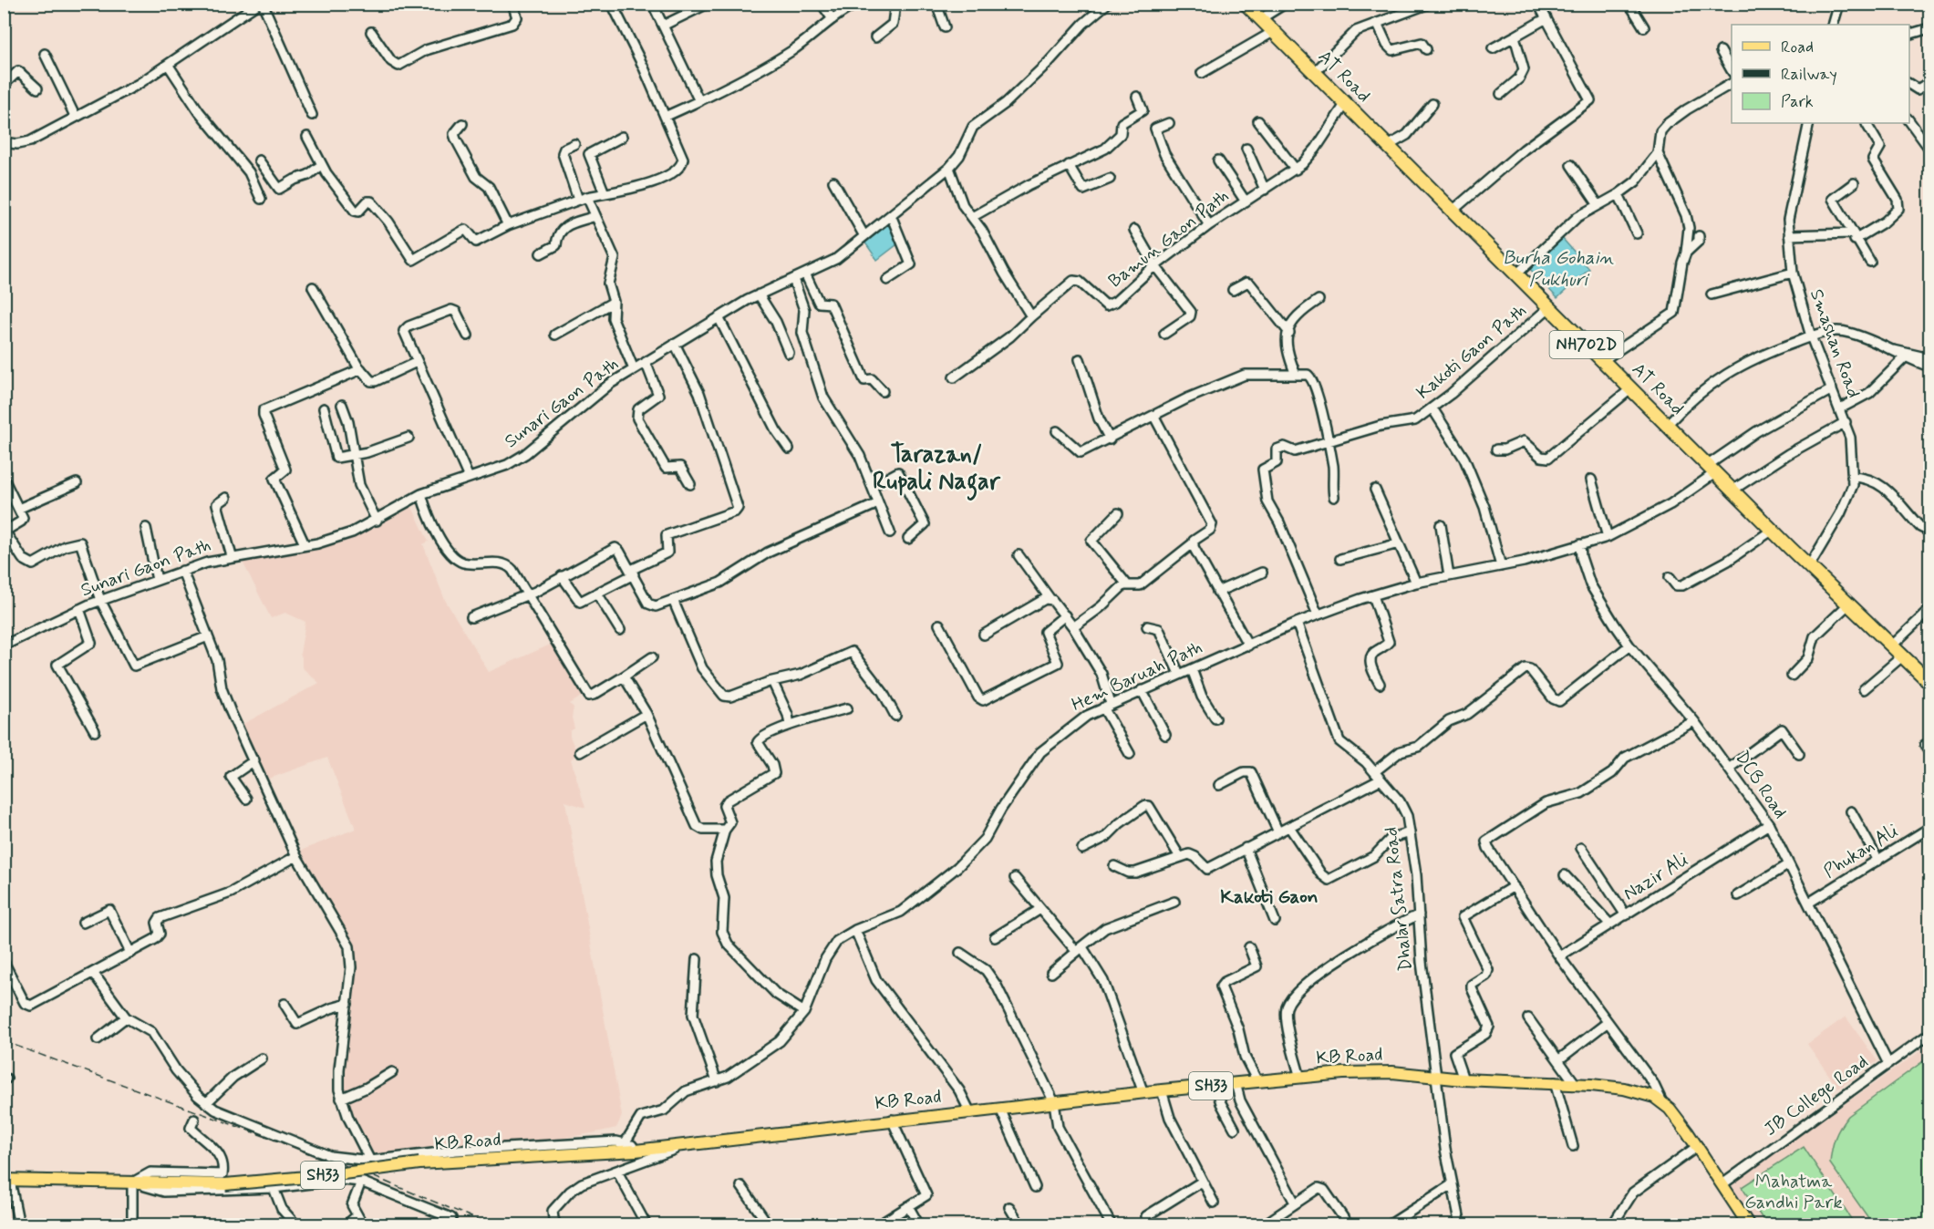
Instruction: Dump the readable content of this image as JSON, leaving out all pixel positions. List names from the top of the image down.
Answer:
{
  "streets": {
    "highway": ["AT Road", "NH702D"],
    "main road": ["KB Road", "SH33"],
    "street": [
      "Bamun Gaon Path",
      "Smashan Road",
      "Kakoti Gaon Path",
      "Sunari Gaon Path",
      "Hem Baruah Path",
      "DCB Road",
      "Phukan Ali",
      "Nazir Ali",
      "Dhalar Satra Road",
      "JB College Road"
    ]
  },
  "crossings": [
    ["AT Road", "Bamun Gaon Path"],
    ["AT Road", "Smashan Road"],
    ["AT Road", "Kakoti Gaon Path"],
    ["AT Road", "Hem Baruah Path"],
    ["Smashan Road", "Hem Baruah Path"],
    ["Kakoti Gaon Path", "Hem Baruah Path"],
    ["Hem Baruah Path", "DCB Road"],
    ["Hem Baruah Path", "Dhalar Satra Road"],
    ["DCB Road", "Phukan Ali"],
    ["DCB Road", "Nazir Ali"],
    ["DCB Road", "JB College Road"],
    ["Dhalar Satra Road", "KB Road"],
    ["KB Road", "JB College Road"]
  ],
  "districts": ["Tarazan/ Rupali Nagar", "Kakoti Gaon"],
  "water": ["Burha Gohain Pukhuri"],
  "parks": ["Mahatma Gandhi Park"],
  "legend": ["Road", "Railway", "Park"]
}
